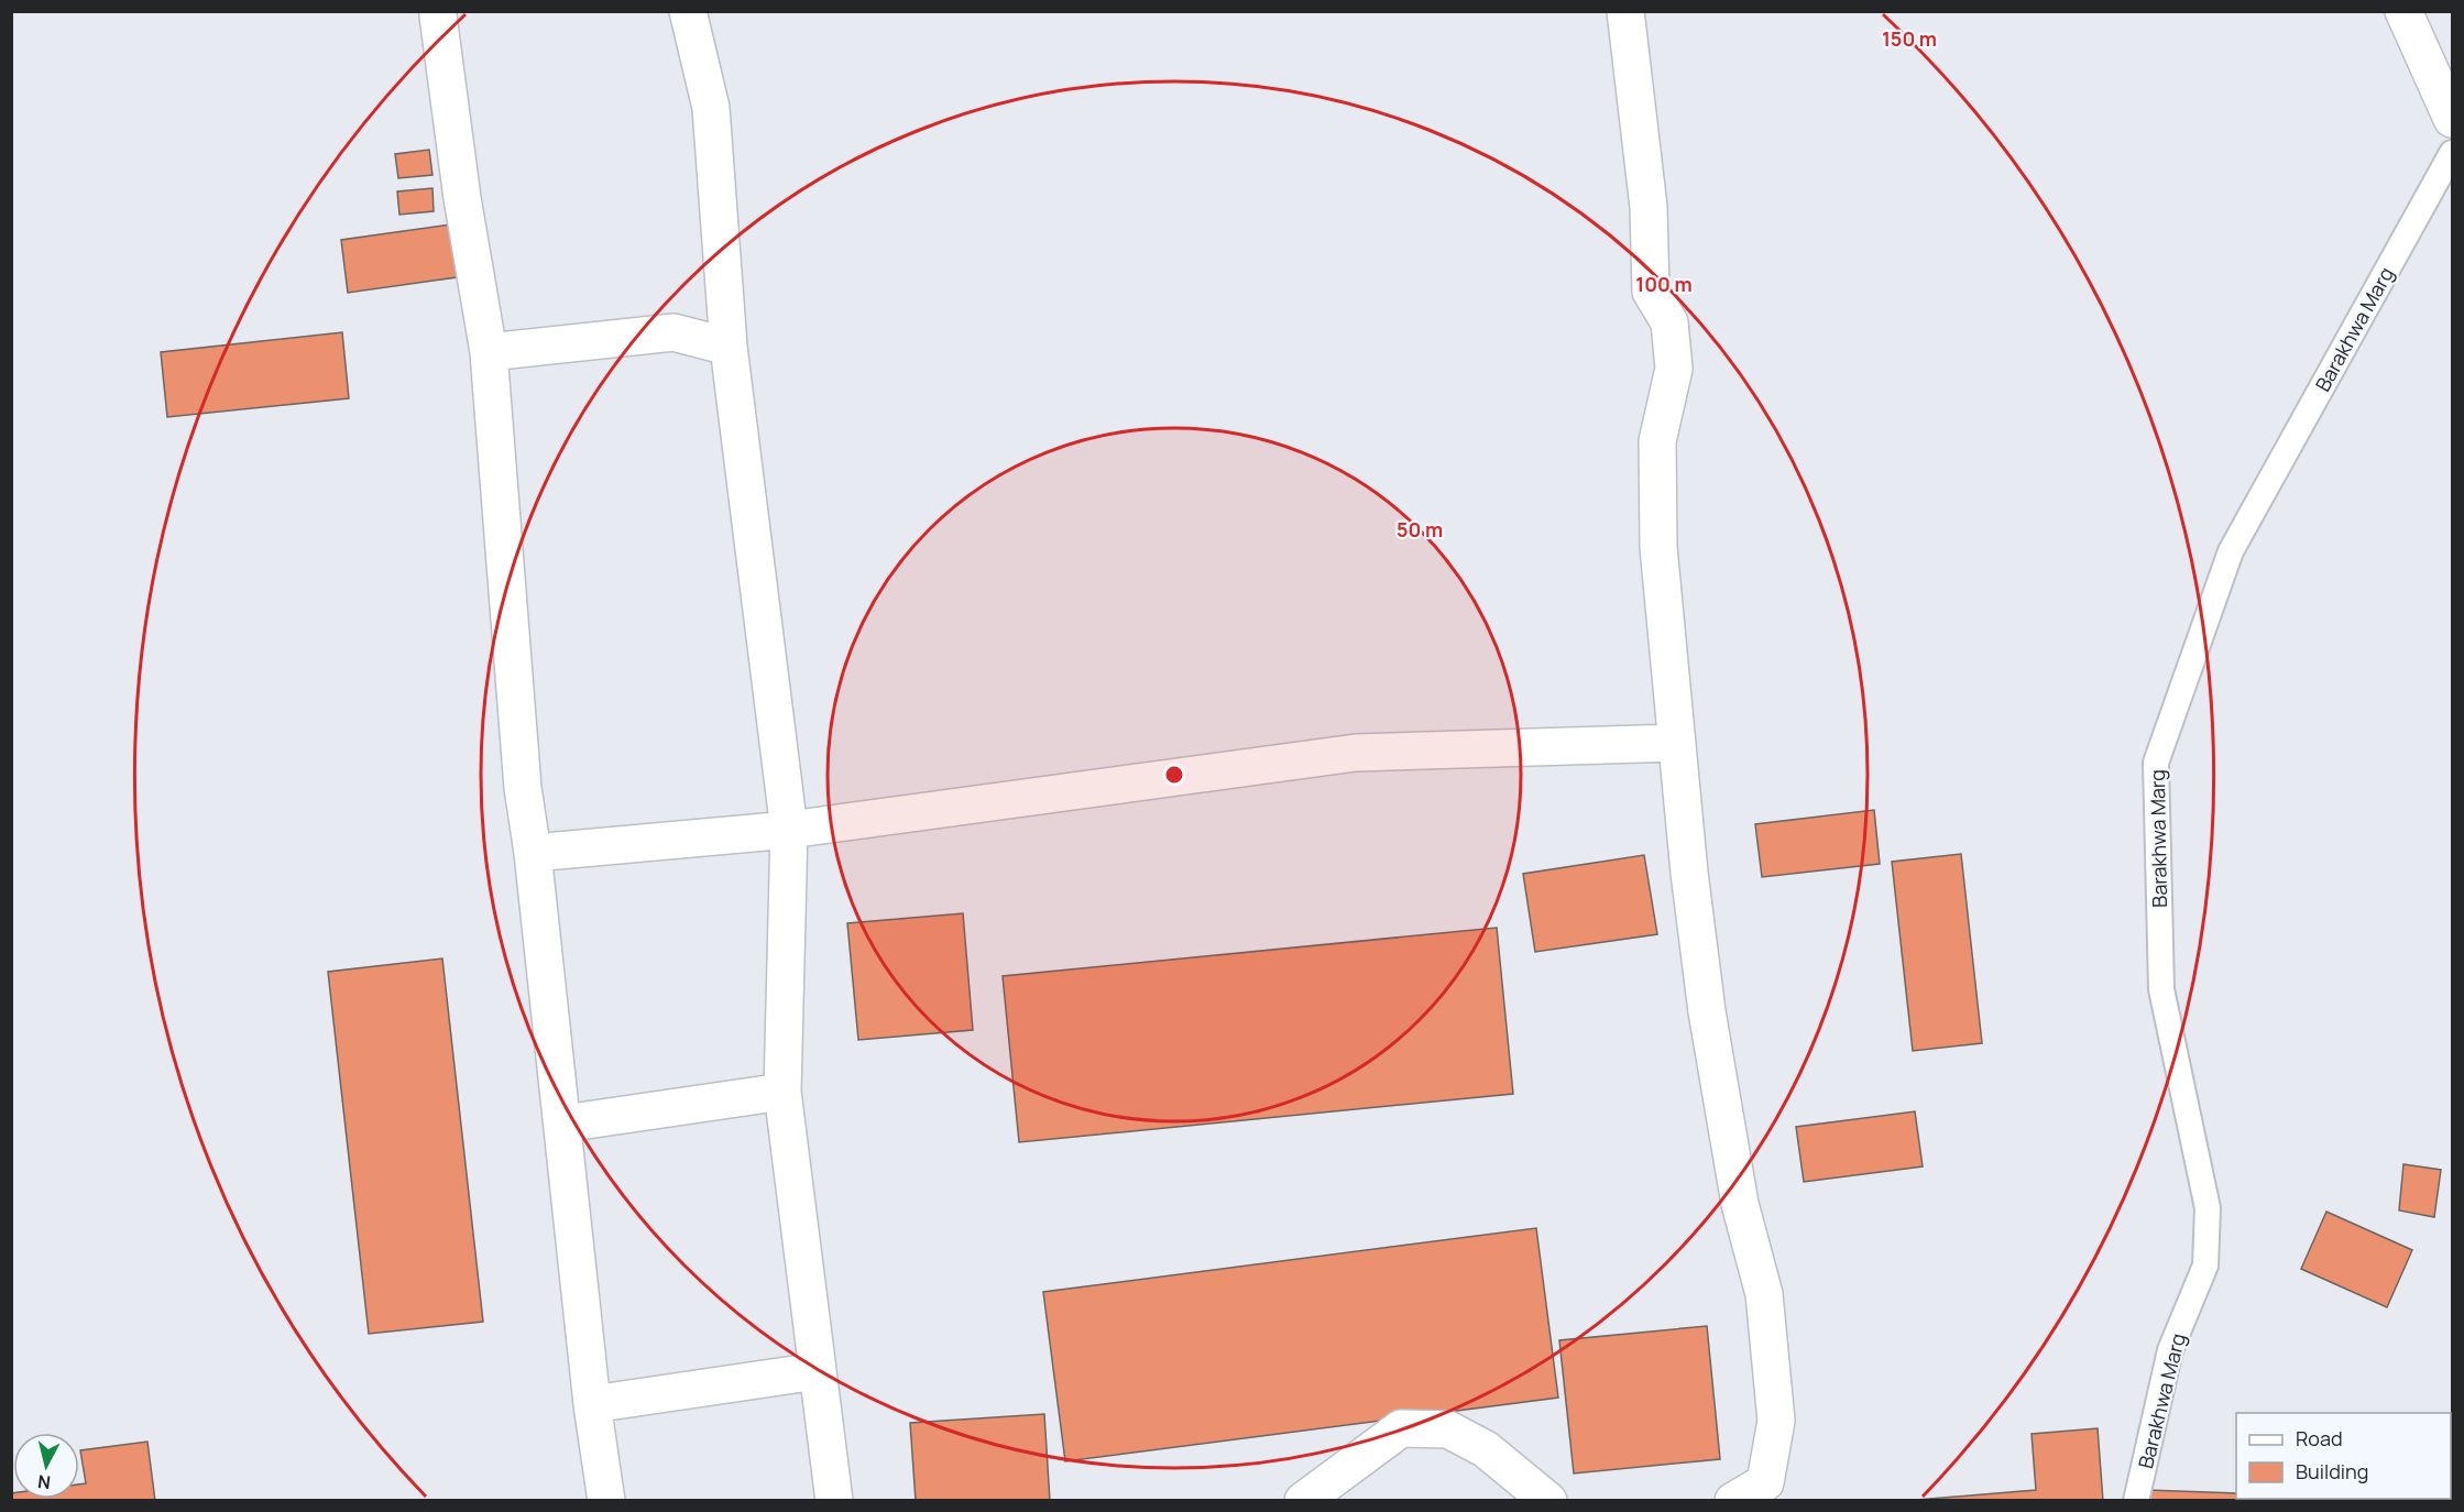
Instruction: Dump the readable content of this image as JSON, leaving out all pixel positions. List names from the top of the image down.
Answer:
{
  "streets": {
    "lane": ["Barakhwa Marg"]
  },
  "legend": ["Road", "Building"],
  "north": "bottom",
  "rings": ["150 m", "100 m", "50 m"]
}
